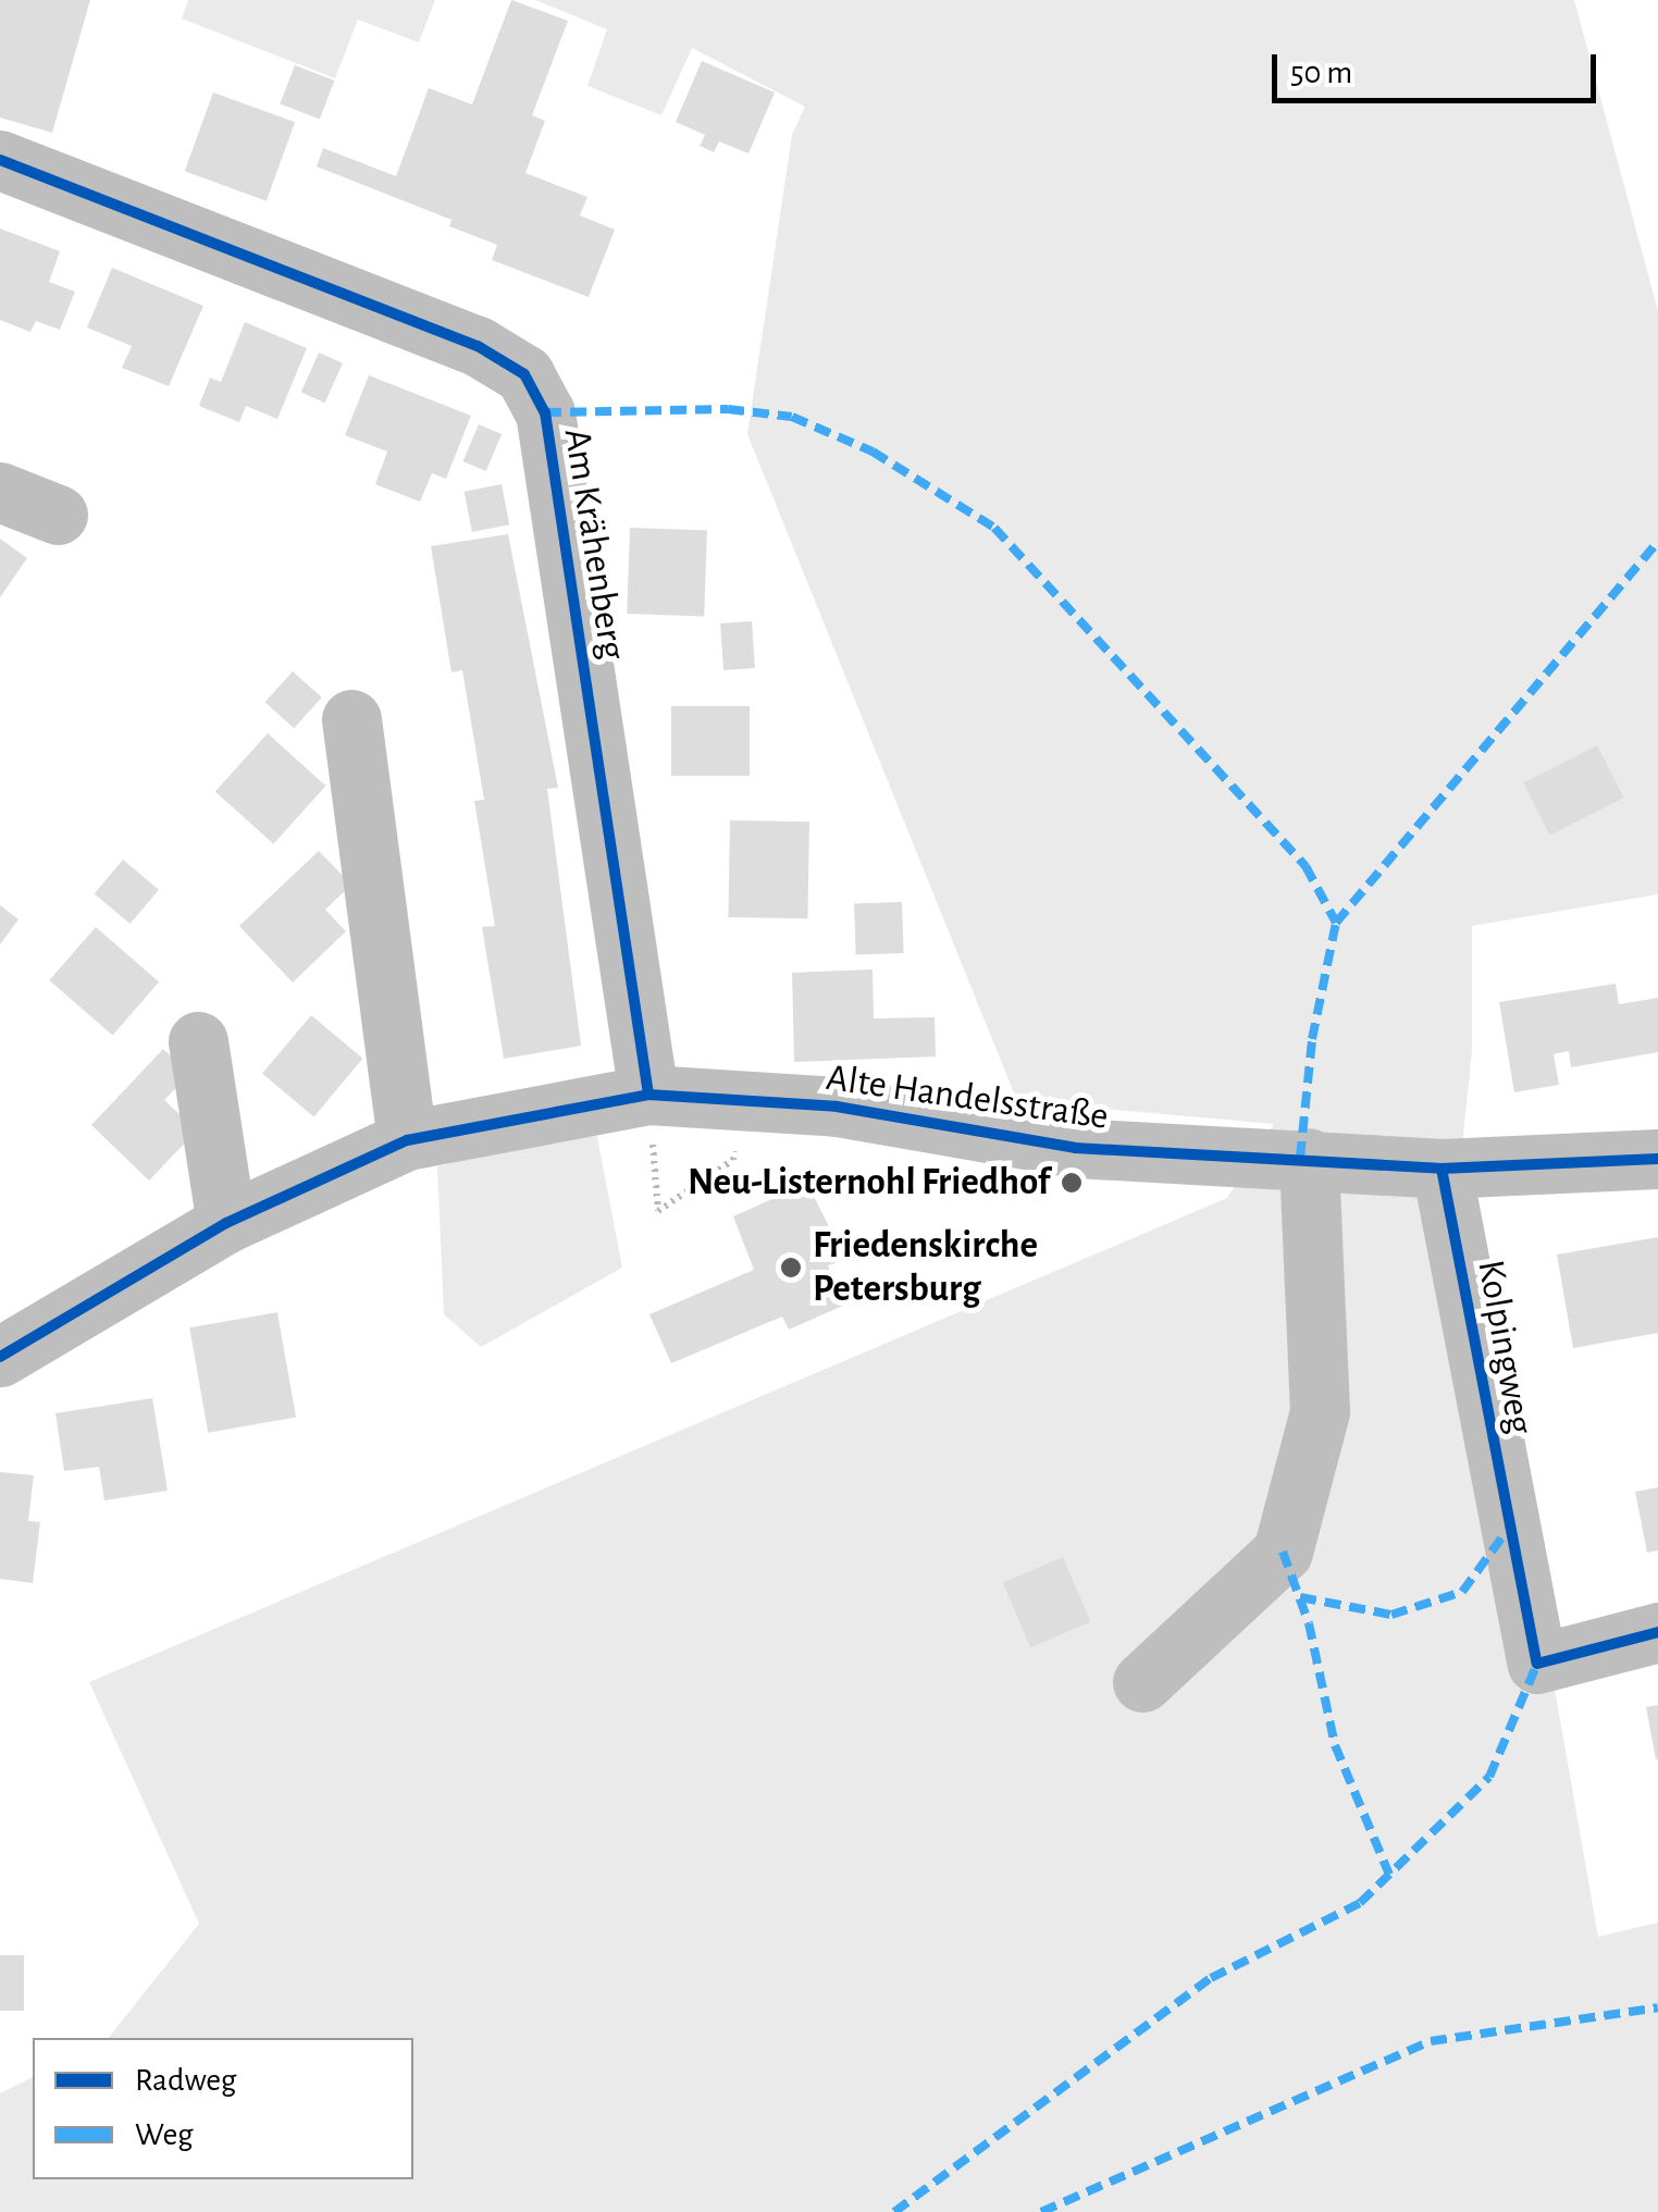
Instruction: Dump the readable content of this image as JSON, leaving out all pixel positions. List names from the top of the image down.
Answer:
{
  "streets": {
    "street": ["Am Krähenberg", "Alte Handelsstraße", "Kolpingweg"]
  },
  "crossings": [
    ["Am Krähenberg", "Alte Handelsstraße"],
    ["Alte Handelsstraße", "Kolpingweg"]
  ],
  "places": ["Neu-Listernohl Friedhof", "Friedenskirche Petersburg"],
  "legend": ["Radweg", "Weg"],
  "scale_bar": "50 m"
}
